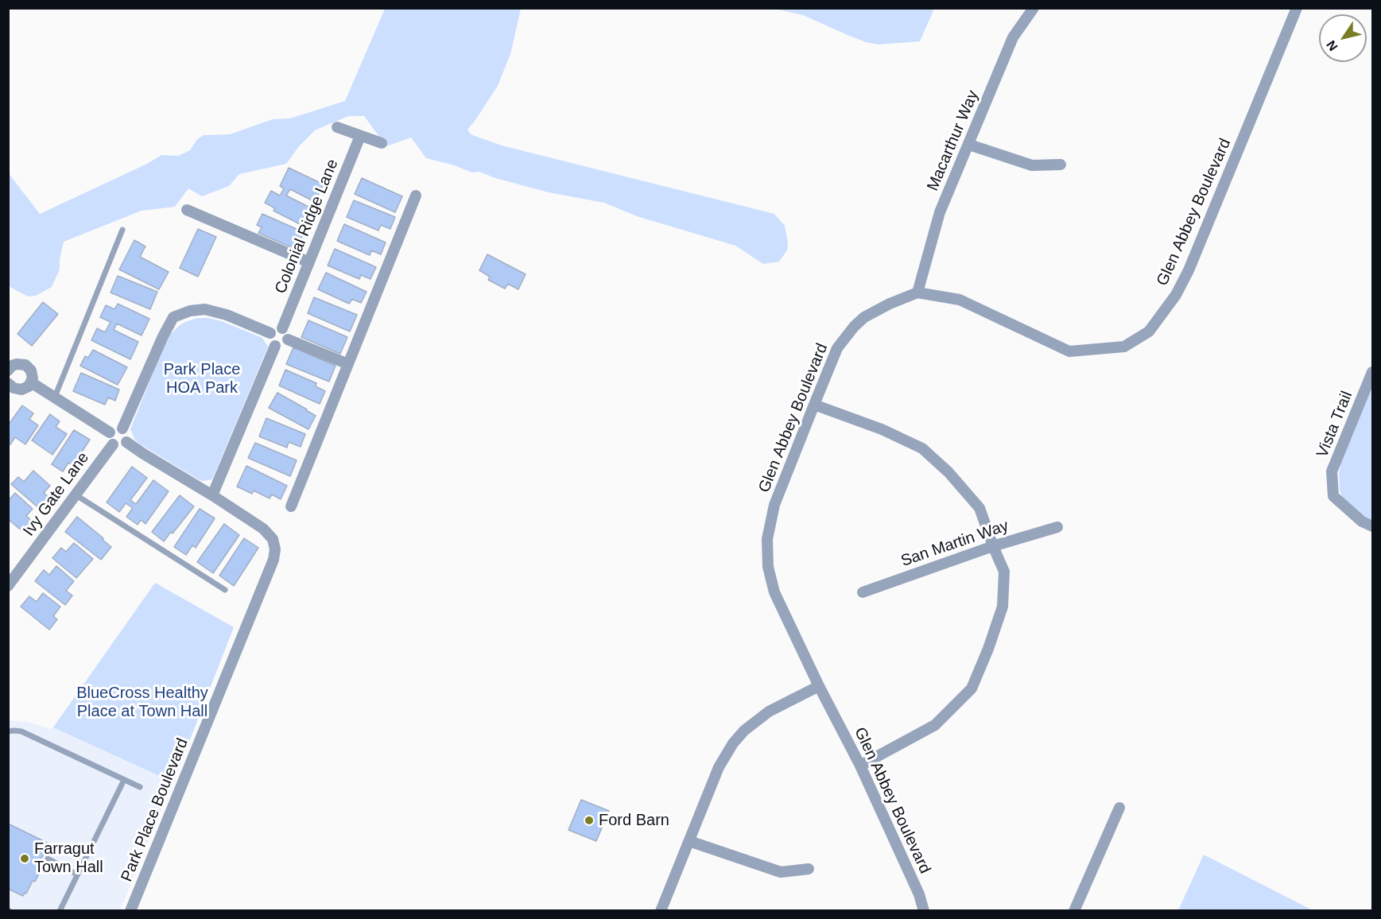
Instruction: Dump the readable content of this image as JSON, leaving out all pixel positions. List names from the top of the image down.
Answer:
{
  "streets": {
    "street": [
      "Macarthur Way",
      "Glen Abbey Boulevard",
      "Colonial Ridge Lane",
      "Vista Trail",
      "Ivy Gate Lane",
      "San Martin Way",
      "Park Place Boulevard"
    ]
  },
  "crossings": [
    ["Macarthur Way", "Glen Abbey Boulevard"],
    ["Ivy Gate Lane", "Park Place Boulevard"]
  ],
  "parks": ["Park Place HOA Park", "BlueCross Healthy Place at Town Hall"],
  "places": ["Ford Barn", "Farragut Town Hall"],
  "north": "bottom left"
}
